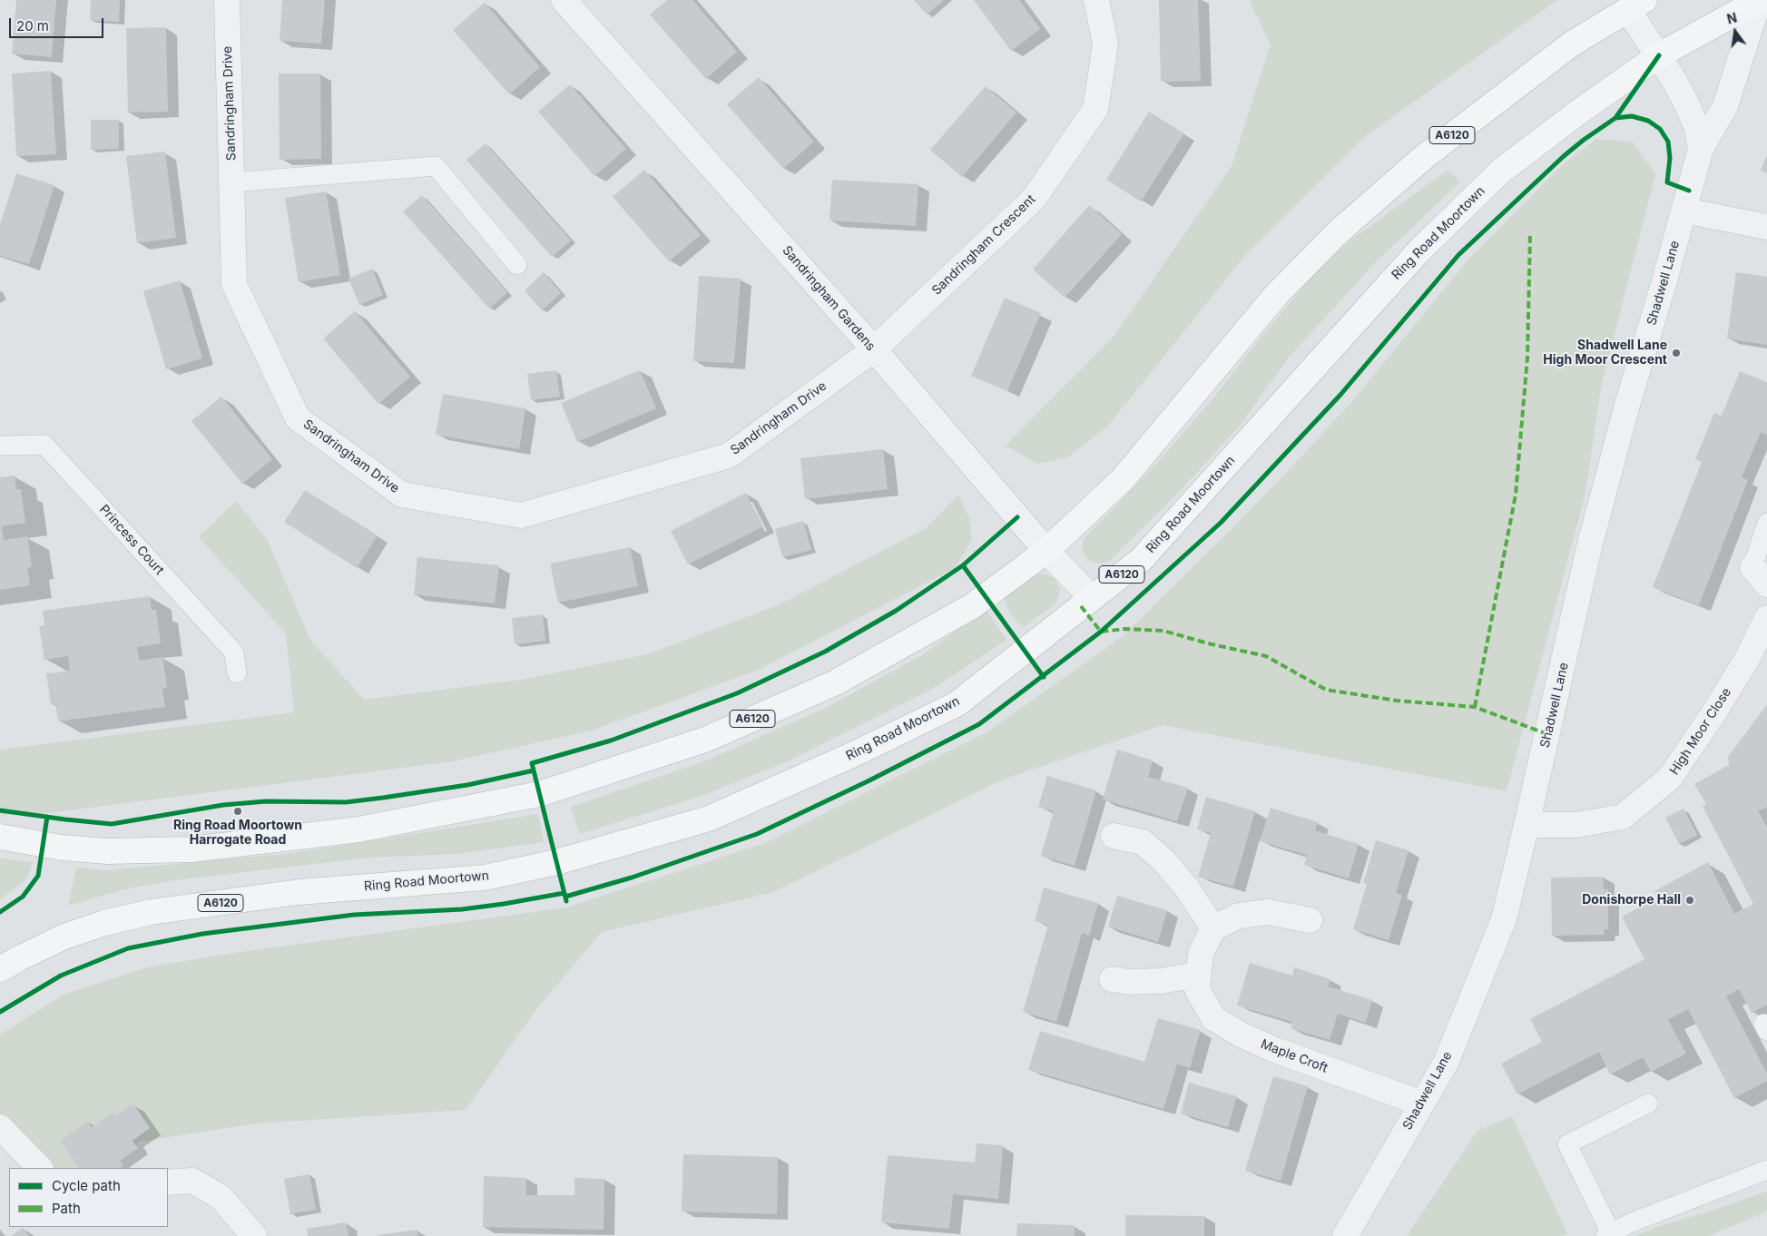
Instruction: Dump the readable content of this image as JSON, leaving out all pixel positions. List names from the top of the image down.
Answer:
{
  "streets": {
    "highway": ["A6120", "Ring Road Moortown"],
    "street": [
      "Sandringham Drive",
      "Sandringham Crescent",
      "Shadwell Lane",
      "Sandringham Gardens",
      "High Moor Close",
      "Maple Croft"
    ],
    "lane": ["Princess Court"]
  },
  "crossings": [
    ["Sandringham Drive", "Sandringham Crescent"],
    ["Sandringham Drive", "Sandringham Gardens"],
    ["A6120", "Shadwell Lane"],
    ["A6120", "Sandringham Gardens"],
    ["Ring Road Moortown", "Shadwell Lane"],
    ["Ring Road Moortown", "Sandringham Gardens"],
    ["Sandringham Crescent", "Sandringham Gardens"],
    ["Shadwell Lane", "High Moor Close"],
    ["Shadwell Lane", "Maple Croft"]
  ],
  "places": ["Shadwell Lane High Moor Crescent", "Ring Road Moortown Harrogate Road", "Donishorpe Hall"],
  "legend": ["Cycle path", "Path"],
  "scale_bar": "20 m",
  "north": "top"
}
